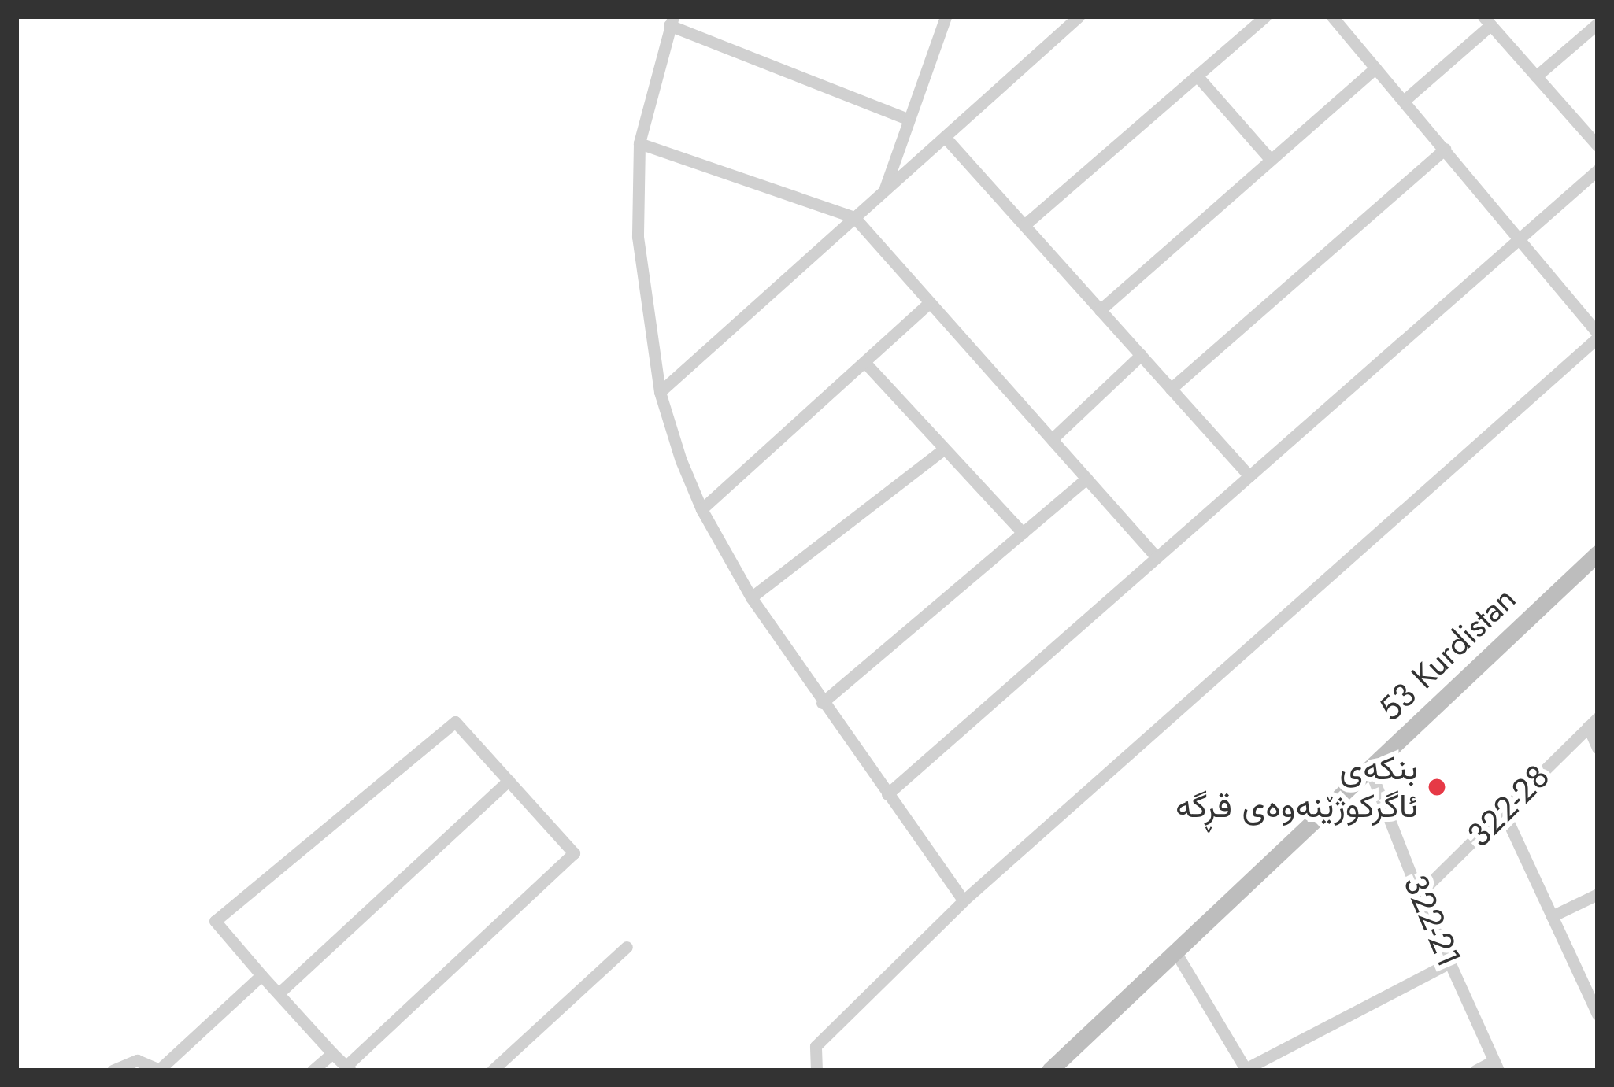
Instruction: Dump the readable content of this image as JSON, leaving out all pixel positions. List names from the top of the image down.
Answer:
{
  "streets": {
    "main road": ["53 Kurdistan"],
    "street": ["322-28", "322-21"]
  },
  "crossings": [
    ["53 Kurdistan", "322-21"],
    ["322-28", "322-21"]
  ],
  "places": ["بنکەی ئاگرکوژێنەوەی قڕگە"]
}
